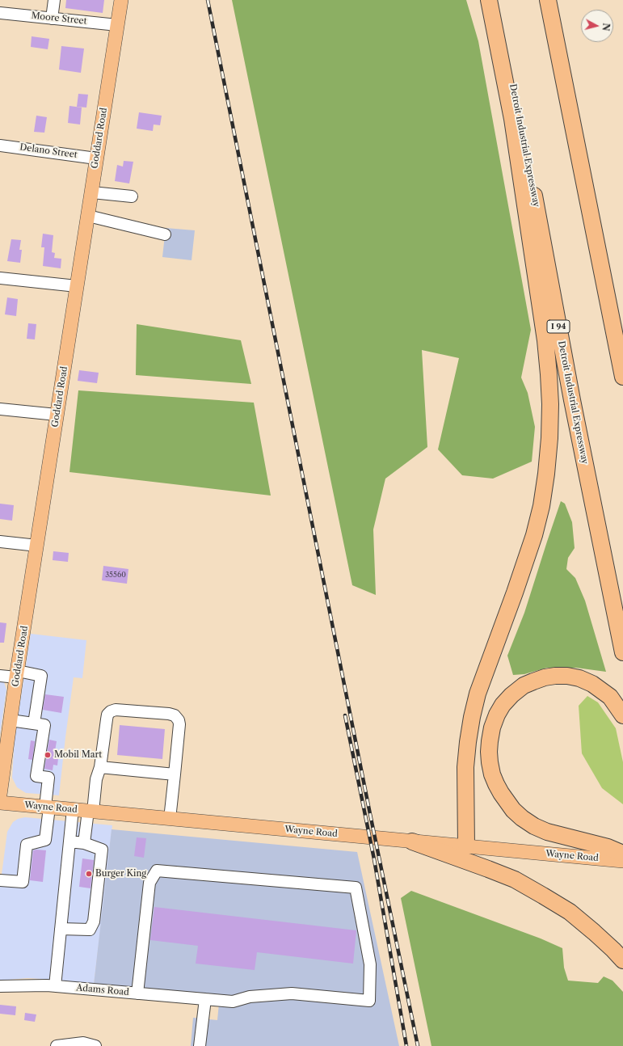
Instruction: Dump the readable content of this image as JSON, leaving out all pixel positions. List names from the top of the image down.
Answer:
{
  "streets": {
    "highway": ["Detroit Industrial Expressway", "I 94"],
    "main road": ["Goddard Road", "Wayne Road"],
    "street": ["Moore Street", "Delano Street", "Adams Road"]
  },
  "crossings": [
    ["Moore Street", "Goddard Road"],
    ["Goddard Road", "Delano Street"]
  ],
  "places": ["Mobil Mart", "Burger King"],
  "house_numbers": ["35560"],
  "north": "right"
}
